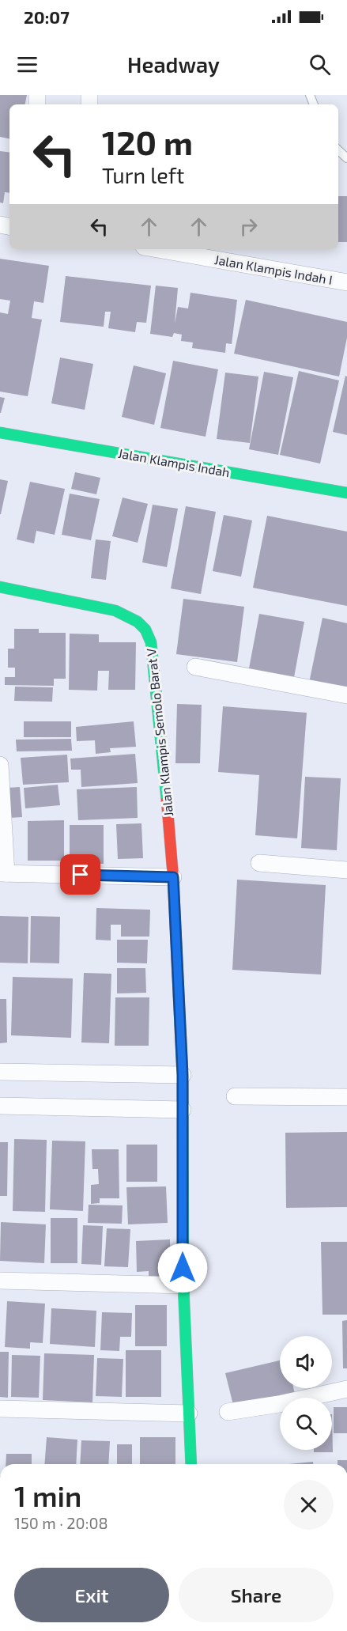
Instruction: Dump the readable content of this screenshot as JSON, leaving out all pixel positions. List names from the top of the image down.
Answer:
{
  "streets": {
    "street": ["Jalan Klampis Indah I", "Jalan Klampis Indah", "Jalan Klampis Semolo Barat V"]
  },
  "page": {
    "status": "20:07",
    "header": "Headway",
    "turn": ["120 m", "Turn left"],
    "heading": ["1 min", "150 m · 20:08"],
    "buttons": ["Exit", "Share"]
  }
}
